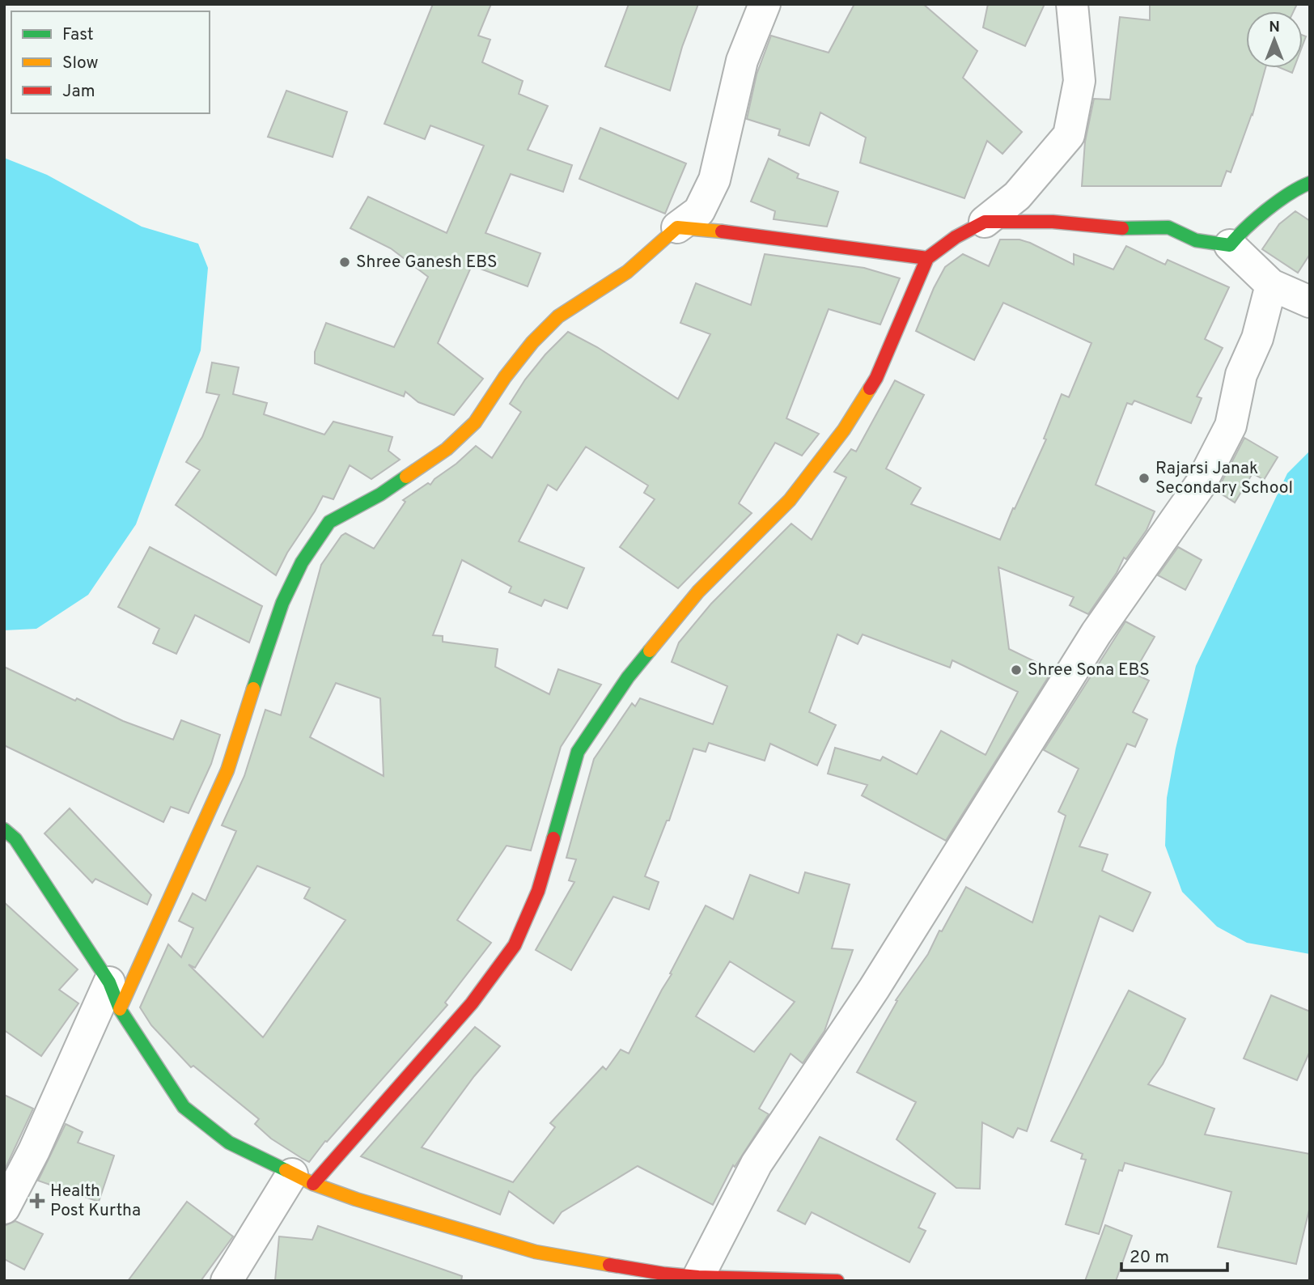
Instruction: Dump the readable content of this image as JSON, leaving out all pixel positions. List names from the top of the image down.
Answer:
{
  "places": {
    "other": ["Shree Ganesh EBS", "Rajarsi Janak Secondary School", "Shree Sona EBS"],
    "health": ["Health Post Kurtha"]
  },
  "legend": ["Fast", "Slow", "Jam"],
  "scale_bar": "20 m",
  "north": "top"
}
